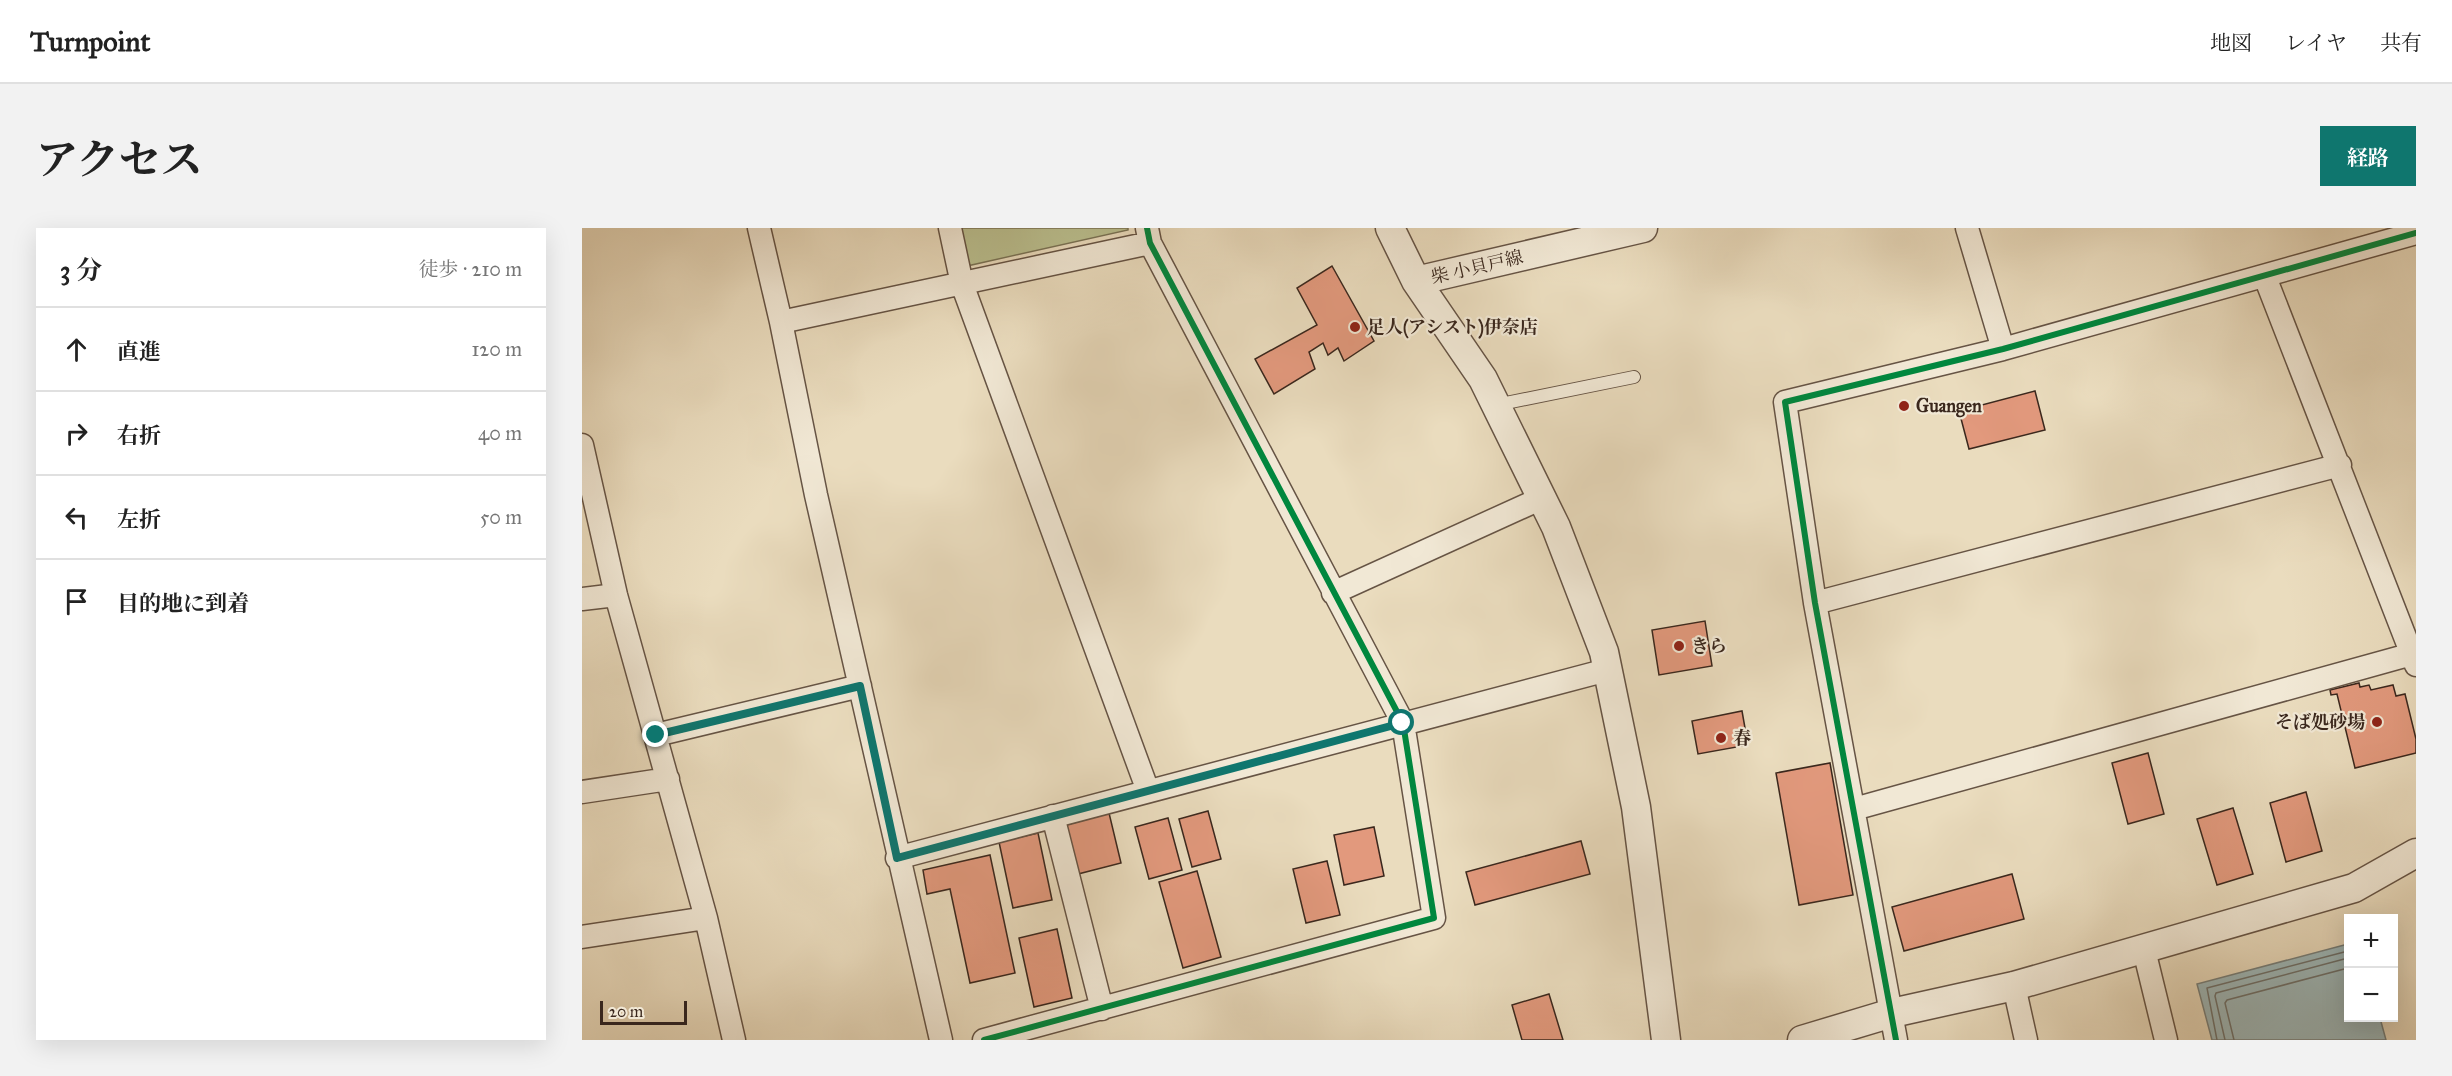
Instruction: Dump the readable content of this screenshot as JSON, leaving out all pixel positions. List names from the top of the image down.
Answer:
{
  "streets": {
    "street": ["柴 小貝戸線"]
  },
  "places": [
    "足人(アシスト)伊奈店",
    "Guangen",
    "きら",
    "そば処砂場",
    "春"
  ],
  "scale_bar": "20 m",
  "page": {
    "header": "Turnpoint",
    "nav": ["地図", "レイヤ", "共有"],
    "title": "アクセス",
    "buttons": "経路",
    "heading": ["3 分", "徒歩 · 210 m"],
    "list": [
      ["直進", "120 m"],
      ["右折", "40 m"],
      ["左折", "50 m"],
      "目的地に到着"
    ],
    "map_buttons": ["+", "−"],
    "scale": "20 m"
  }
}
